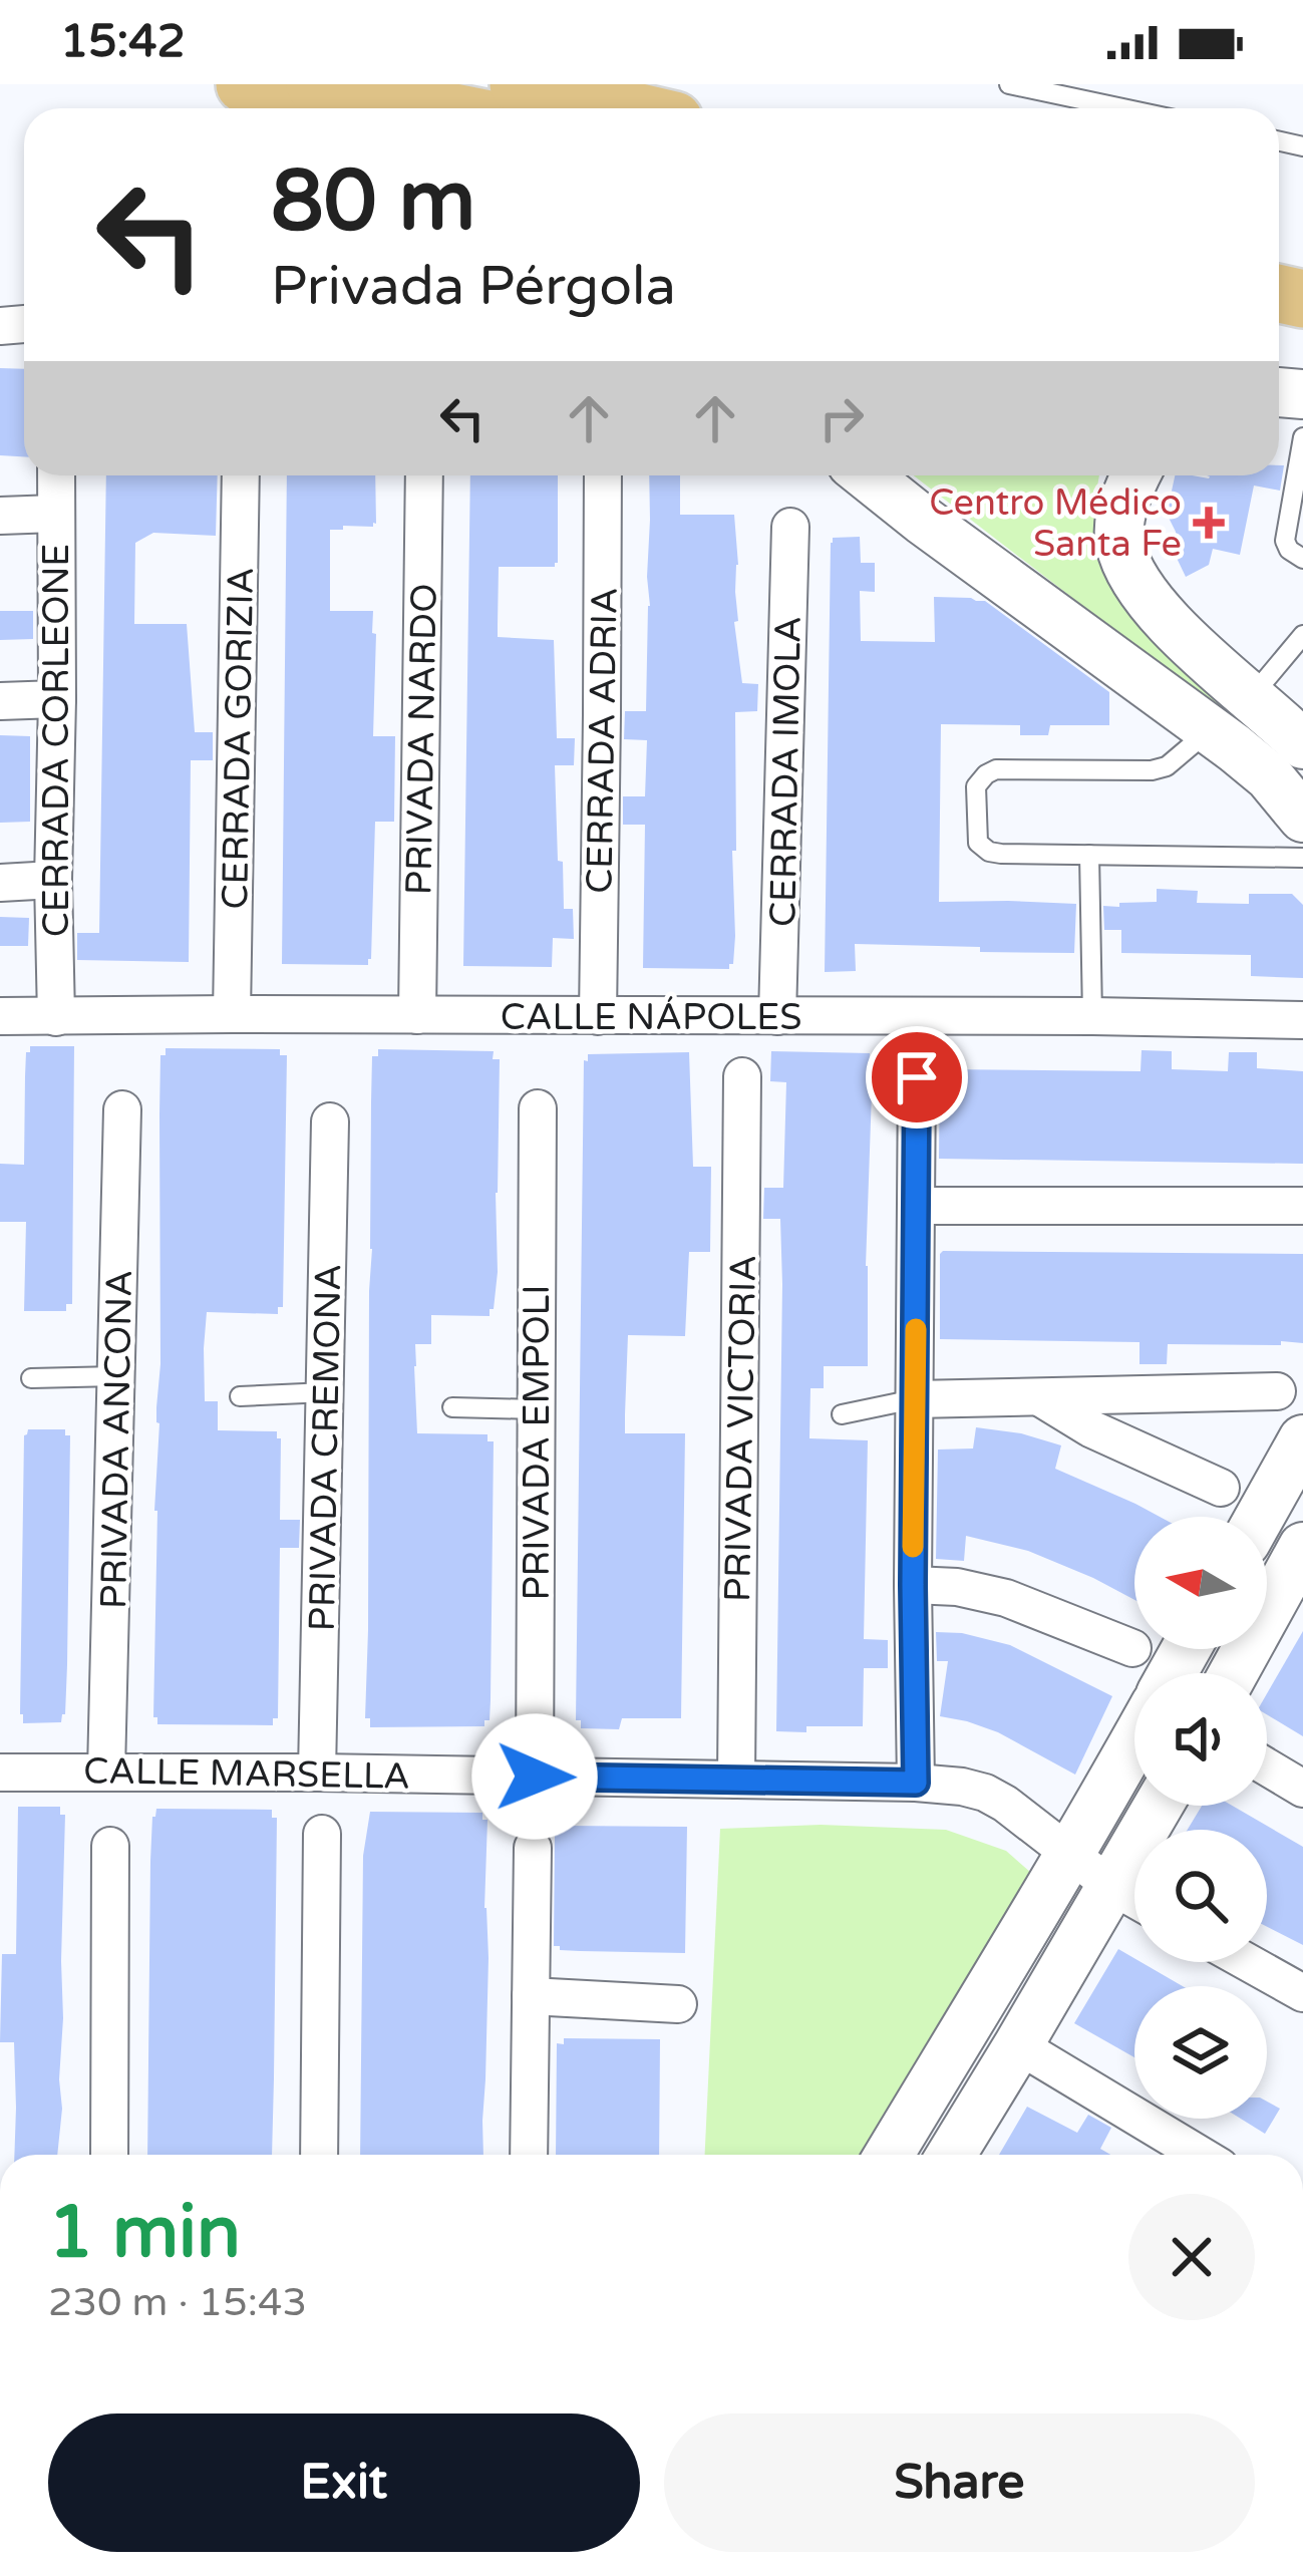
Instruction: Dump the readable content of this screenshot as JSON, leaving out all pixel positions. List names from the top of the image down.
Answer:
{
  "streets": {
    "street": [
      "CERRADA GORIZIA",
      "PRIVADA NARDO",
      "CERRADA CORLEONE",
      "CERRADA ADRIA",
      "CERRADA IMOLA",
      "CALLE NÁPOLES",
      "PRIVADA VICTORIA",
      "PRIVADA ANCONA",
      "PRIVADA EMPOLI",
      "PRIVADA CREMONA",
      "CALLE MARSELLA"
    ]
  },
  "crossings": [
    ["CERRADA GORIZIA", "CALLE NÁPOLES"],
    ["PRIVADA NARDO", "CALLE NÁPOLES"],
    ["CERRADA CORLEONE", "CALLE NÁPOLES"],
    ["CERRADA ADRIA", "CALLE NÁPOLES"],
    ["CERRADA IMOLA", "CALLE NÁPOLES"],
    ["PRIVADA VICTORIA", "CALLE MARSELLA"],
    ["PRIVADA ANCONA", "CALLE MARSELLA"],
    ["PRIVADA EMPOLI", "CALLE MARSELLA"],
    ["PRIVADA CREMONA", "CALLE MARSELLA"]
  ],
  "places": {
    "health": ["Centro Médico Santa Fe"]
  },
  "north": "left",
  "page": {
    "status": "15:42",
    "turn": ["80 m", "Privada Pérgola"],
    "heading": ["1 min", "230 m · 15:43"],
    "buttons": ["Exit", "Share"]
  }
}
